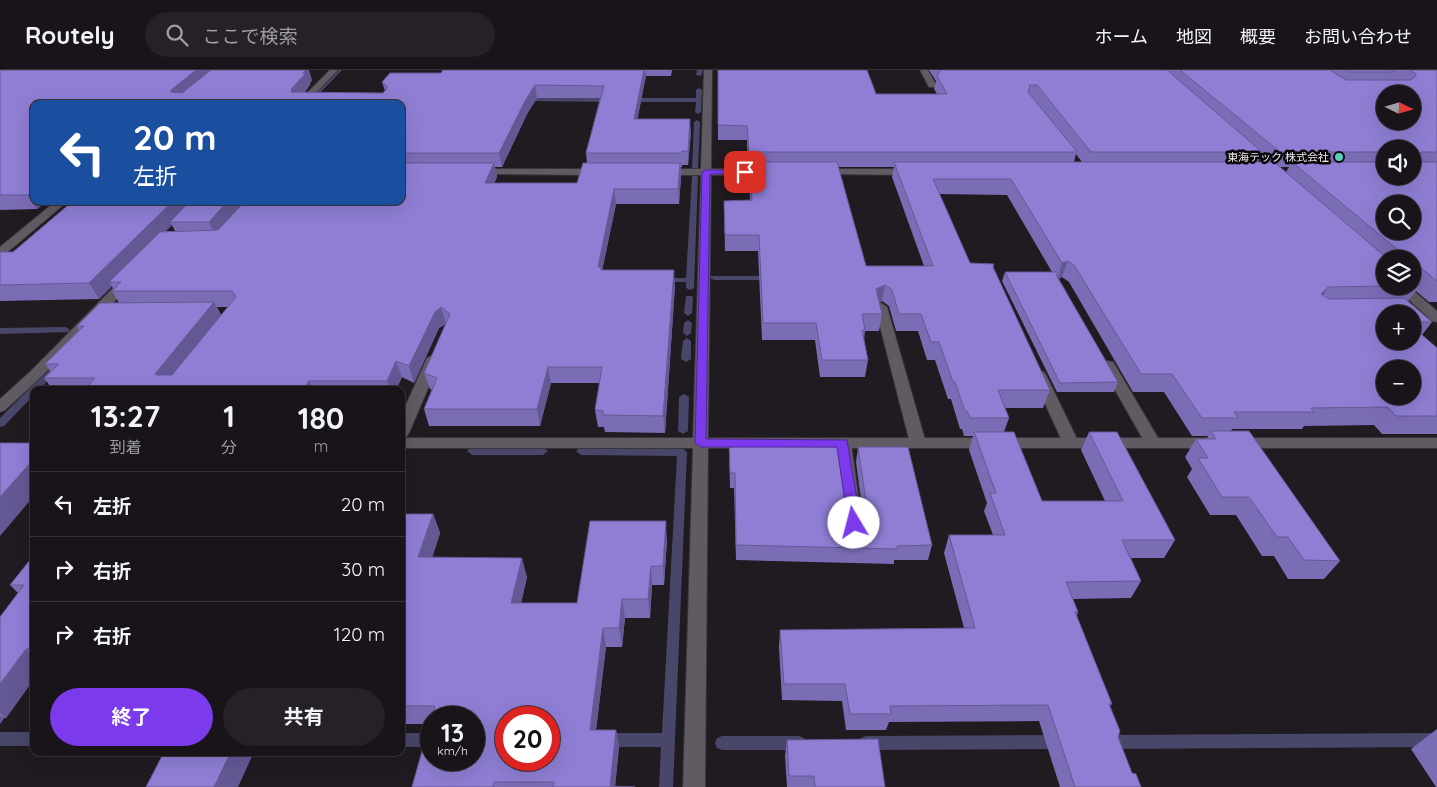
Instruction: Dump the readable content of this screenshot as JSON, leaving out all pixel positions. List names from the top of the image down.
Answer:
{
  "places": ["東海テック 株式会社"],
  "north": "right",
  "page": {
    "header": "Routely",
    "search": "ここで検索",
    "nav": [
      "ホーム",
      "地図",
      "概要",
      "お問い合わせ"
    ],
    "map_buttons": ["+", "−"],
    "turn": ["20 m", "左折"],
    "eta": [
      "13:27",
      "到着",
      "1",
      "分",
      "180",
      "m"
    ],
    "list": [
      {
        "name": "左折",
        "value": "20 m"
      },
      {
        "name": "右折",
        "value": "30 m"
      },
      {
        "name": "右折",
        "value": "120 m"
      }
    ],
    "buttons": ["終了", "共有"],
    "speed": "13 km/h",
    "limit": "20"
  }
}
